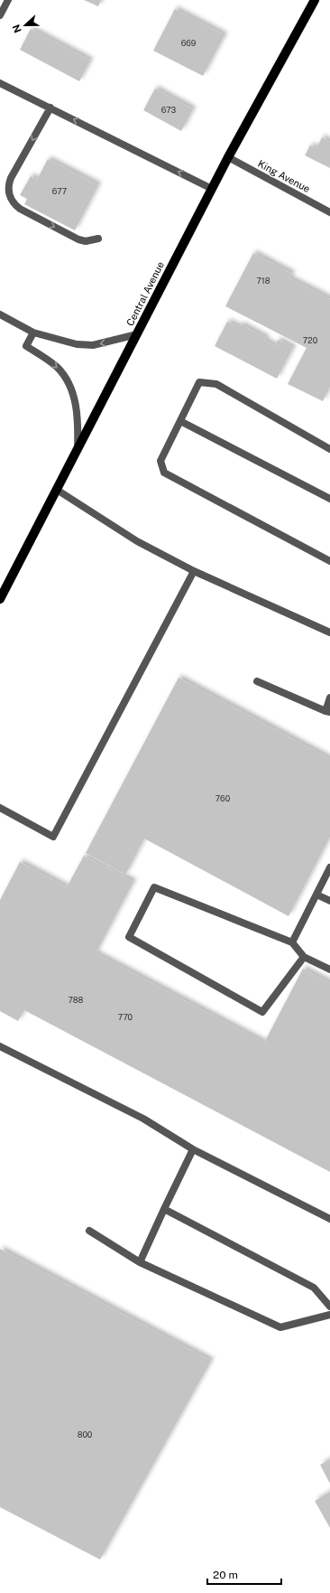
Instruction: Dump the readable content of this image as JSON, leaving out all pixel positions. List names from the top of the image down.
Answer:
{
  "streets": {
    "main road": ["Central Avenue"],
    "street": ["King Avenue"]
  },
  "crossings": [
    ["King Avenue", "Central Avenue"]
  ],
  "house_numbers": [
    "669",
    "673",
    "677",
    "718",
    "720",
    "760",
    "788",
    "770",
    "800"
  ],
  "scale_bar": "20 m",
  "north": "left"
}
